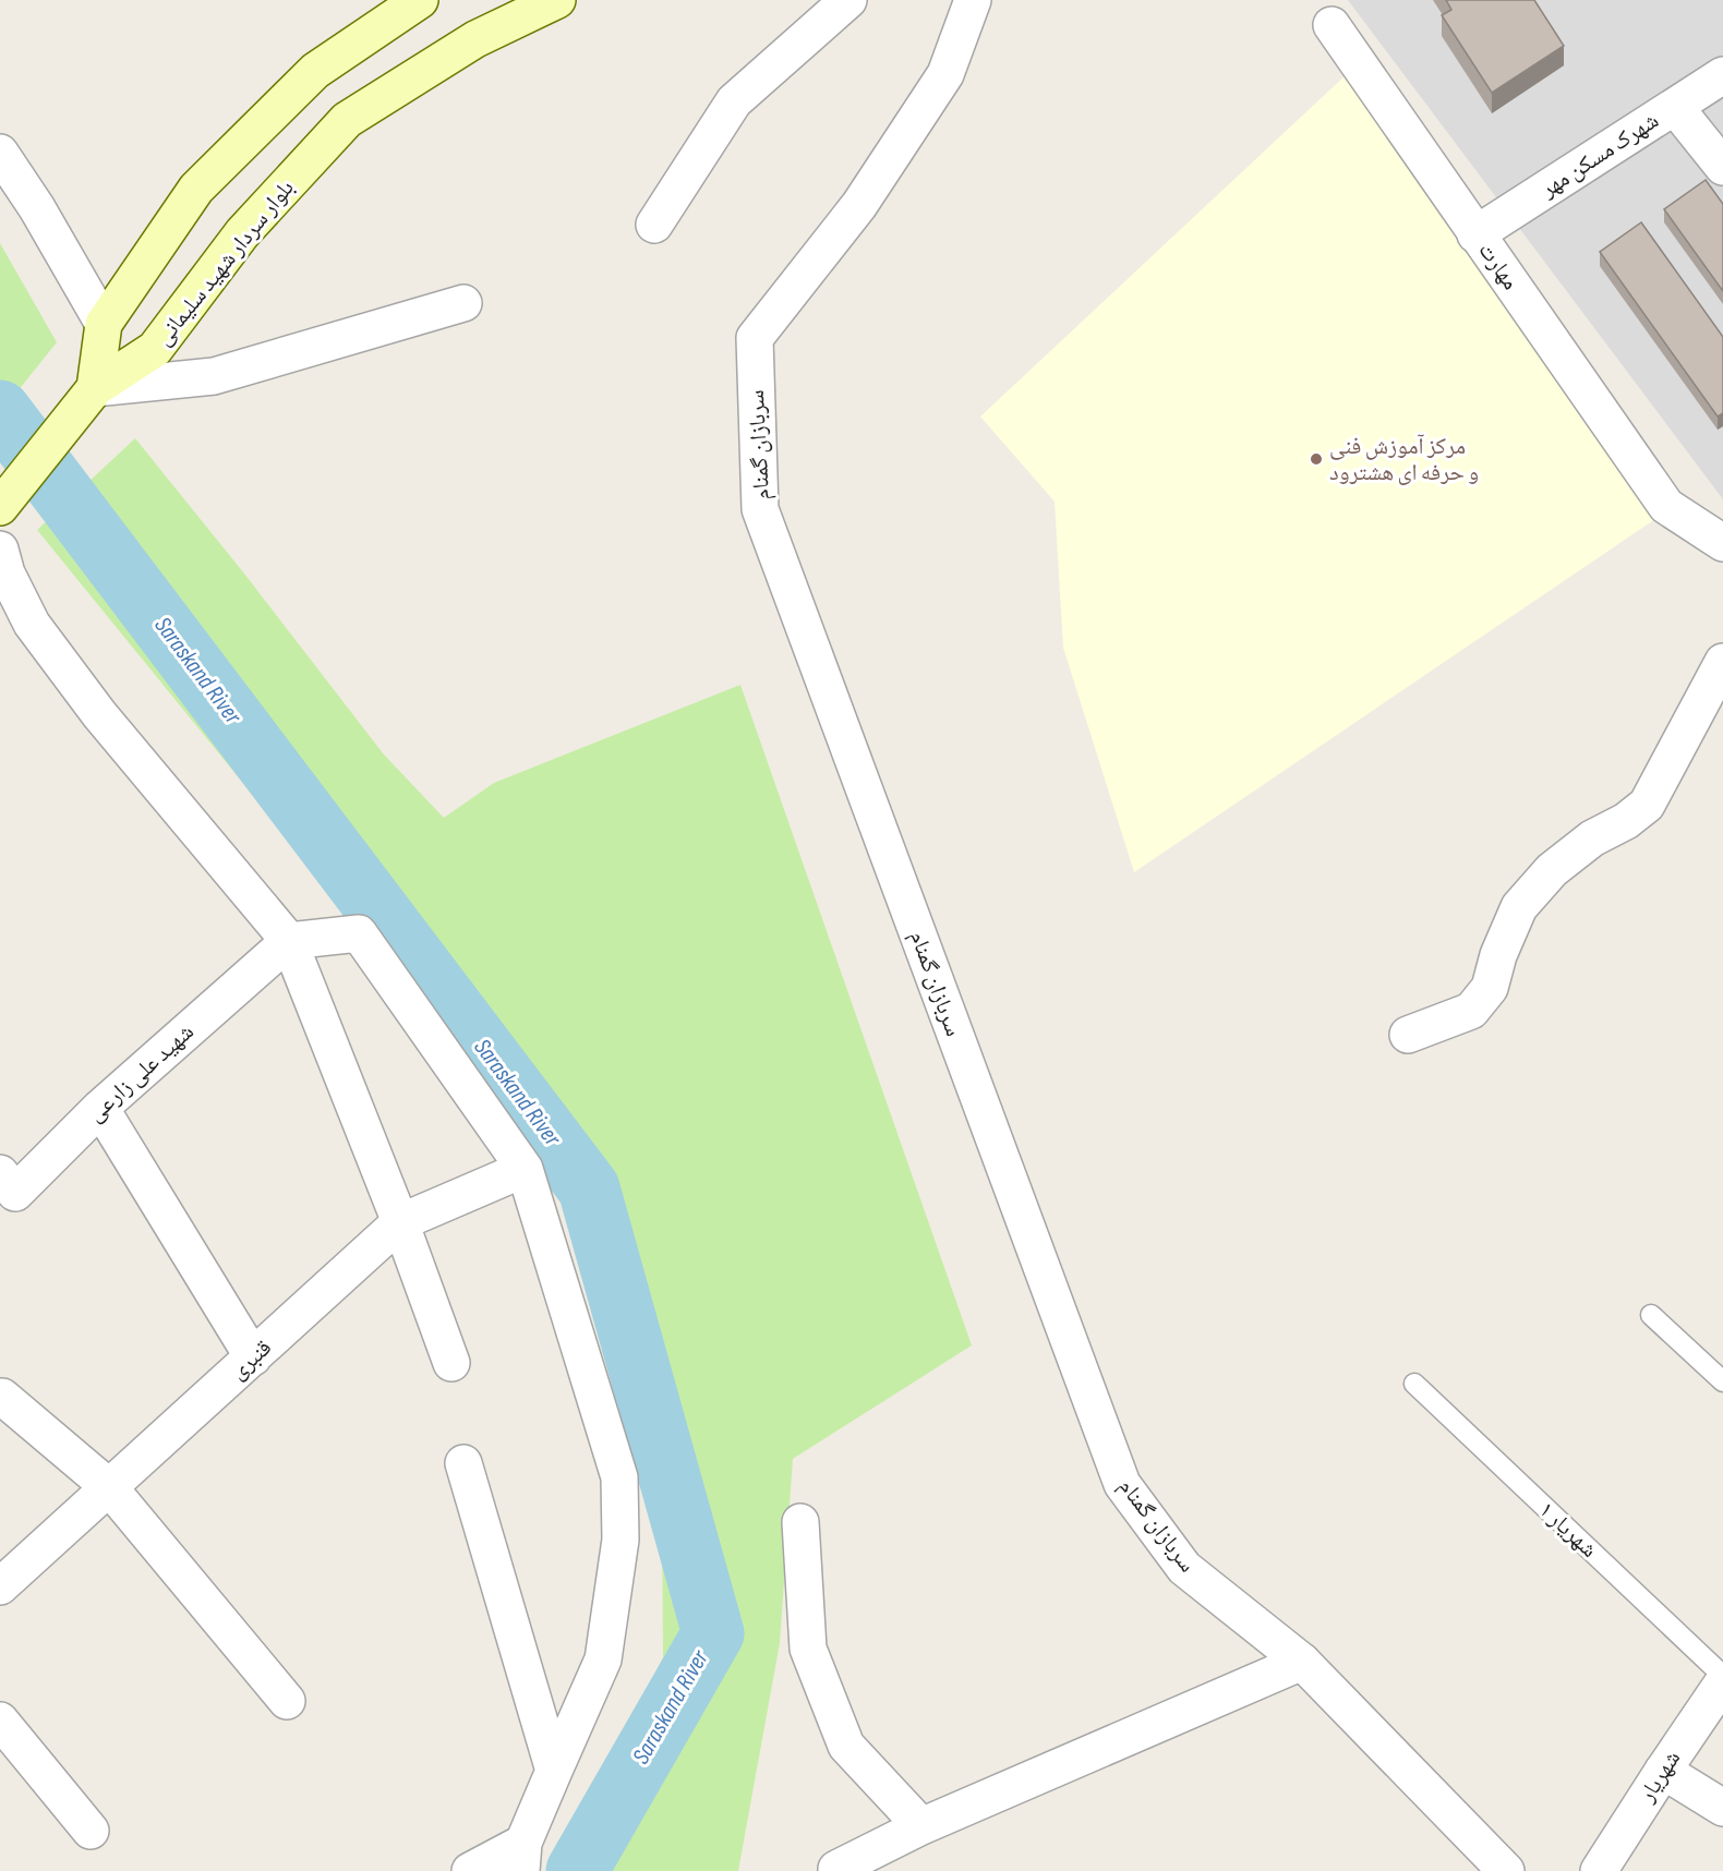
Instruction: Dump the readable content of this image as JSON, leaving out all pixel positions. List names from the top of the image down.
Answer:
{
  "streets": {
    "main road": ["بلوار سردار شهید سلیمانی"],
    "street": [
      "شهرک مسکن مهر",
      "مهارت",
      "سربازان گمنام",
      "شهيد علی زارعی",
      "قنبری",
      "شهریار"
    ],
    "lane": ["شهریار ۱"]
  },
  "crossings": [
    ["شهرک مسکن مهر", "مهارت"]
  ],
  "water": ["Saraskand River"],
  "places": ["مرکز آموزش فنی و حرفه ای هشترود"]
}
